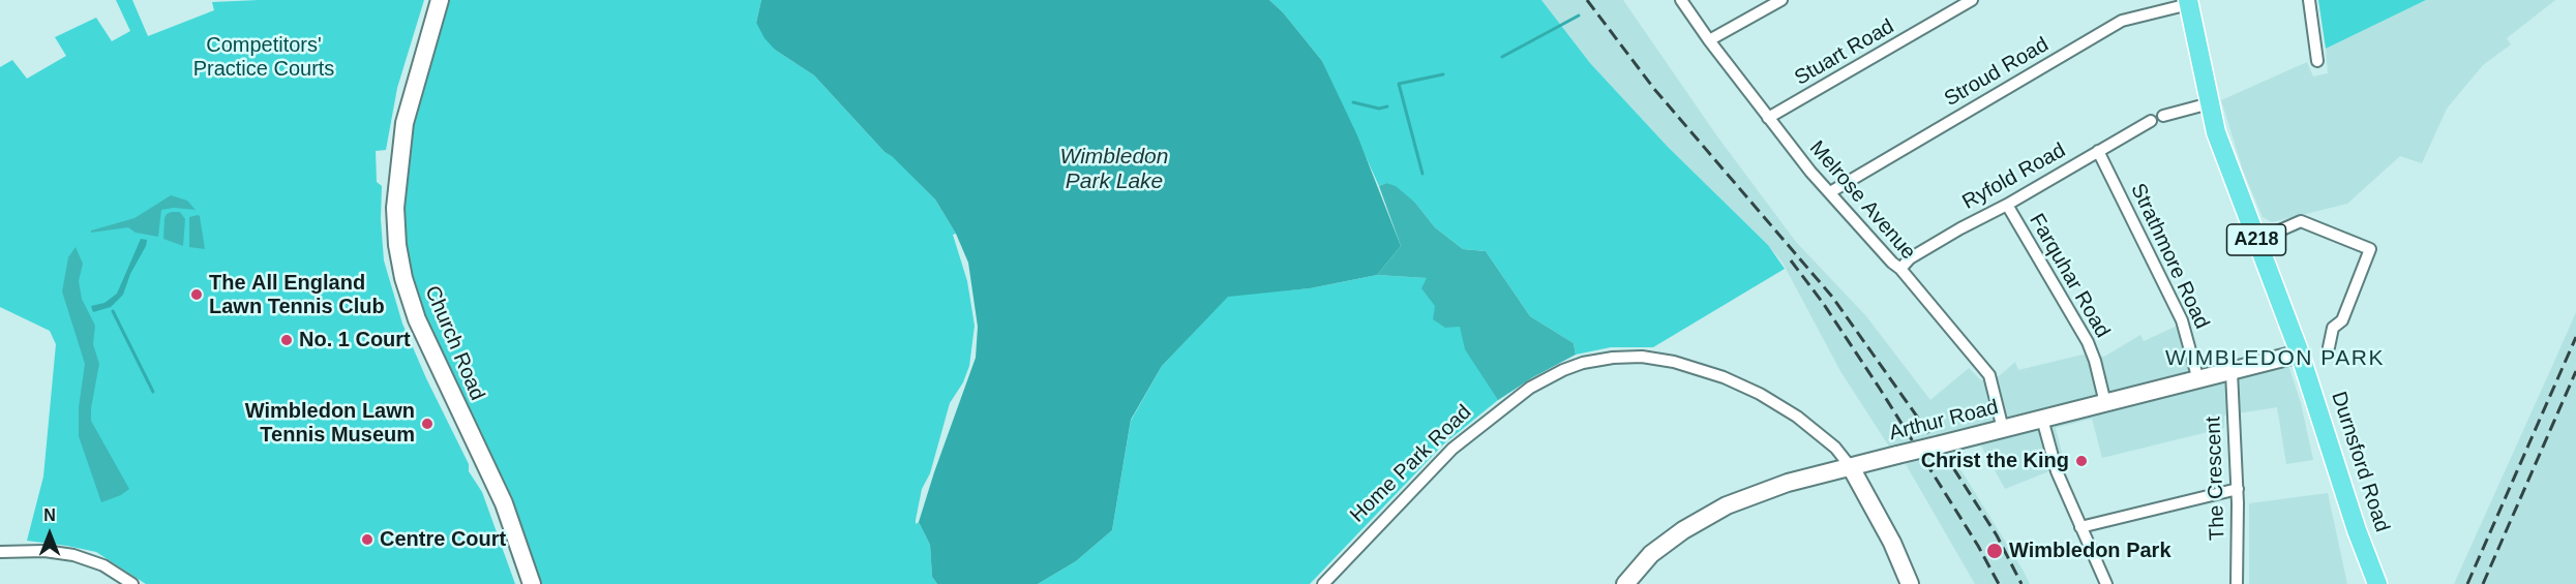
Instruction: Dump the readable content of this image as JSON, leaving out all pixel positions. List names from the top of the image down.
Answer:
{
  "streets": {
    "main road": ["A218", "Durnsford Road"],
    "street": [
      "Stuart Road",
      "Stroud Road",
      "Ryfold Road",
      "Melrose Avenue",
      "Strathmore Road",
      "Farquhar Road",
      "Church Road",
      "Arthur Road",
      "Home Park Road",
      "The Crescent"
    ]
  },
  "crossings": [
    ["Stuart Road", "Melrose Avenue"],
    ["Stroud Road", "Melrose Avenue"],
    ["Stroud Road", "Durnsford Road"],
    ["Ryfold Road", "Melrose Avenue"],
    ["Ryfold Road", "Strathmore Road"],
    ["Ryfold Road", "Farquhar Road"],
    ["Melrose Avenue", "Arthur Road"],
    ["Strathmore Road", "Arthur Road"],
    ["Farquhar Road", "Arthur Road"],
    ["Arthur Road", "Durnsford Road"],
    ["Arthur Road", "Home Park Road"],
    ["Arthur Road", "The Crescent"]
  ],
  "districts": ["WIMBLEDON PARK"],
  "water": ["Wimbledon Park Lake"],
  "parks": ["Competitors' Practice Courts"],
  "places": [
    "The All England Lawn Tennis Club",
    "No. 1 Court",
    "Wimbledon Lawn Tennis Museum",
    "Christ the King",
    "Centre Court",
    "Wimbledon Park"
  ],
  "north": "top"
}
